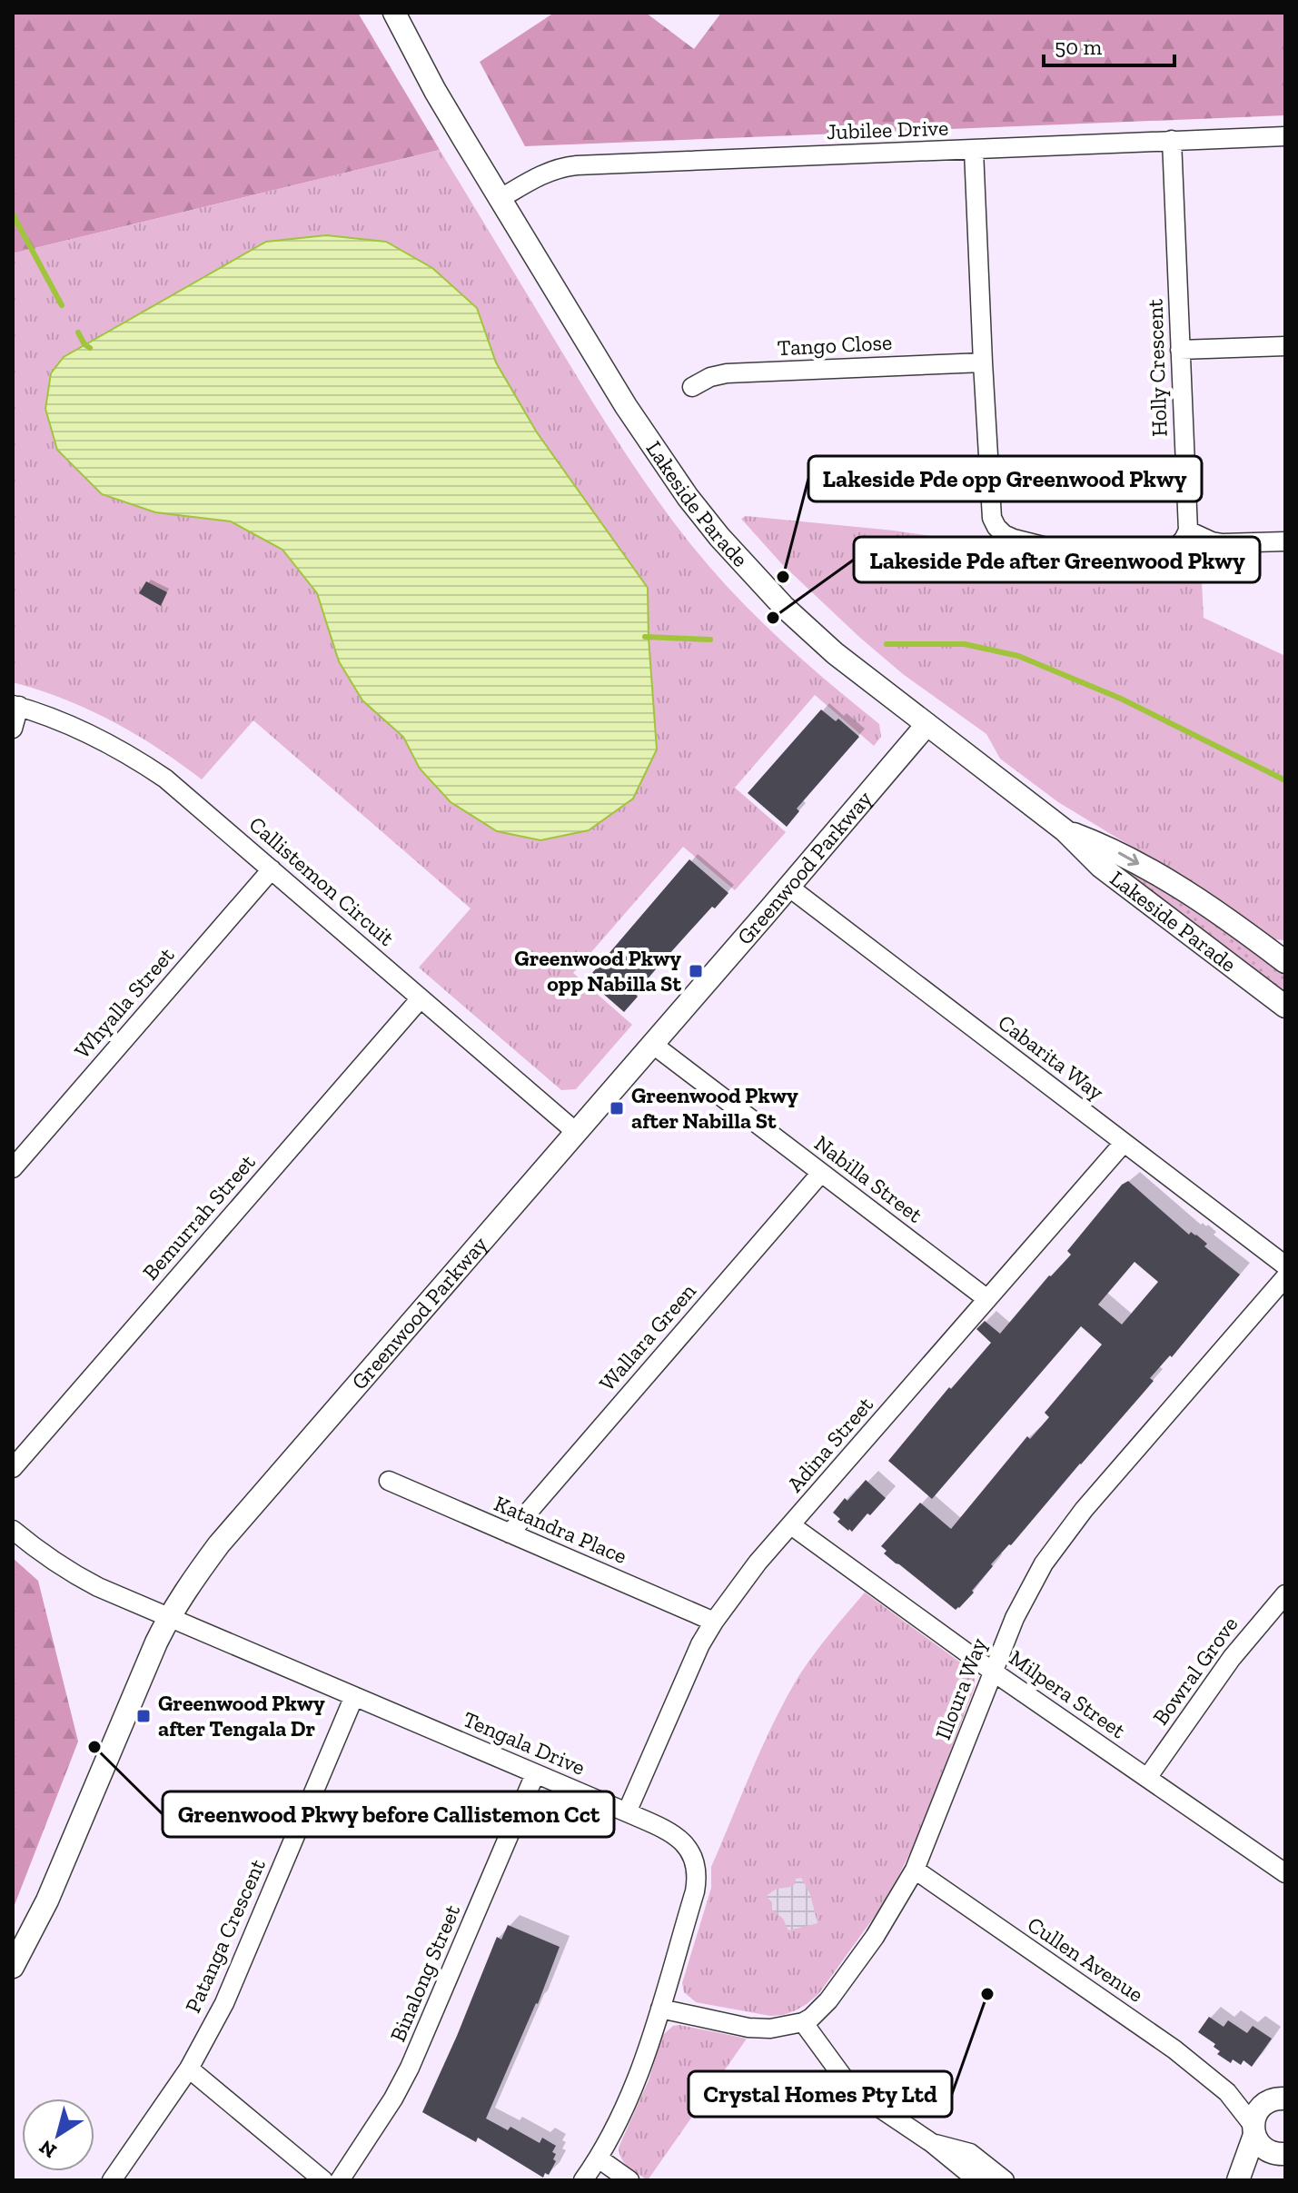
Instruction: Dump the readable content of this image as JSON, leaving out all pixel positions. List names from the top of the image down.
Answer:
{
  "streets": {
    "street": [
      "Jubilee Drive",
      "Tango Close",
      "Holly Crescent",
      "Lakeside Parade",
      "Greenwood Parkway",
      "Callistemon Circuit",
      "Whyalla Street",
      "Cabarita Way",
      "Nabilla Street",
      "Bemurrah Street",
      "Wallara Green",
      "Adina Street",
      "Katandra Place",
      "Bowral Grove",
      "Illoura Way",
      "Milpera Street",
      "Tengala Drive",
      "Patanga Crescent",
      "Cullen Avenue",
      "Binalong Street"
    ]
  },
  "crossings": [
    ["Jubilee Drive", "Holly Crescent"],
    ["Jubilee Drive", "Lakeside Parade"],
    ["Lakeside Parade", "Greenwood Parkway"],
    ["Greenwood Parkway", "Callistemon Circuit"],
    ["Greenwood Parkway", "Cabarita Way"],
    ["Greenwood Parkway", "Nabilla Street"],
    ["Greenwood Parkway", "Tengala Drive"],
    ["Callistemon Circuit", "Whyalla Street"],
    ["Callistemon Circuit", "Bemurrah Street"],
    ["Cabarita Way", "Adina Street"],
    ["Nabilla Street", "Wallara Green"],
    ["Nabilla Street", "Adina Street"],
    ["Wallara Green", "Katandra Place"],
    ["Adina Street", "Katandra Place"],
    ["Adina Street", "Milpera Street"],
    ["Adina Street", "Tengala Drive"],
    ["Bowral Grove", "Milpera Street"],
    ["Illoura Way", "Milpera Street"],
    ["Illoura Way", "Cullen Avenue"],
    ["Tengala Drive", "Patanga Crescent"],
    ["Tengala Drive", "Binalong Street"]
  ],
  "places": {
    "other": [
      "Lakeside Pde opp Greenwood Pkwy",
      "Lakeside Pde after Greenwood Pkwy",
      "Greenwood Pkwy before Callistemon Cct",
      "Crystal Homes Pty Ltd"
    ],
    "transit": ["Greenwood Pkwy opp Nabilla St", "Greenwood Pkwy after Nabilla St", "Greenwood Pkwy after Tengala Dr"]
  },
  "scale_bar": "50 m",
  "north": "bottom left"
}
